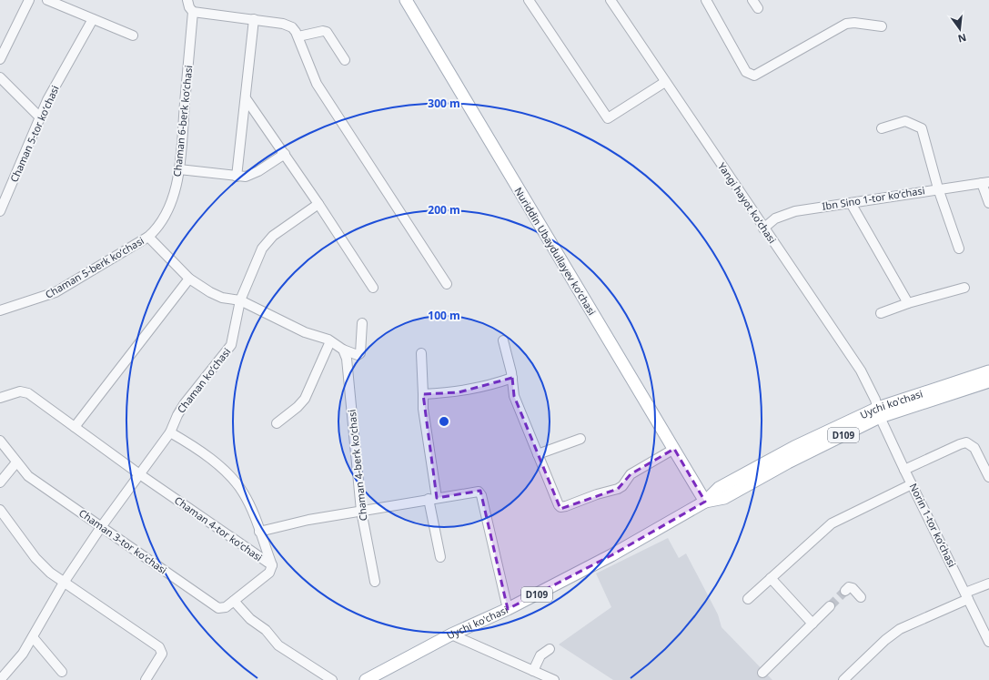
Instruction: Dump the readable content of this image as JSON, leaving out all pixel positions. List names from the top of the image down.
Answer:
{
  "streets": {
    "main road": ["Nuriddin Ubaydullayev koʻchasi", "Uychi ko'chasi", "D109"],
    "street": [
      "Chaman 6-berk koʻchasi",
      "Chaman 5-tor koʻchasi",
      "Ibn Sino 1-tor koʻchasi",
      "Yangi hayot koʻchasi",
      "Chaman 5-berk koʻchasi",
      "Chaman koʻchasi",
      "Chaman 4-berk koʻchasi",
      "Norin 1-tor koʻchasi",
      "Chaman 4-tor koʻchasi",
      "Chaman 3-tor koʻchasi"
    ]
  },
  "crossings": [
    ["Chaman 6-berk koʻchasi", "Chaman 5-berk koʻchasi"],
    ["Ibn Sino 1-tor koʻchasi", "Yangi hayot koʻchasi"],
    ["Yangi hayot koʻchasi", "Uychi ko'chasi"],
    ["Yangi hayot koʻchasi", "Norin 1-tor koʻchasi"],
    ["Nuriddin Ubaydullayev koʻchasi", "Uychi ko'chasi"],
    ["Uychi ko'chasi", "Norin 1-tor koʻchasi"],
    ["Chaman 4-tor koʻchasi", "Chaman 3-tor koʻchasi"]
  ],
  "north": "bottom",
  "rings": ["300 m", "200 m", "100 m"]
}
